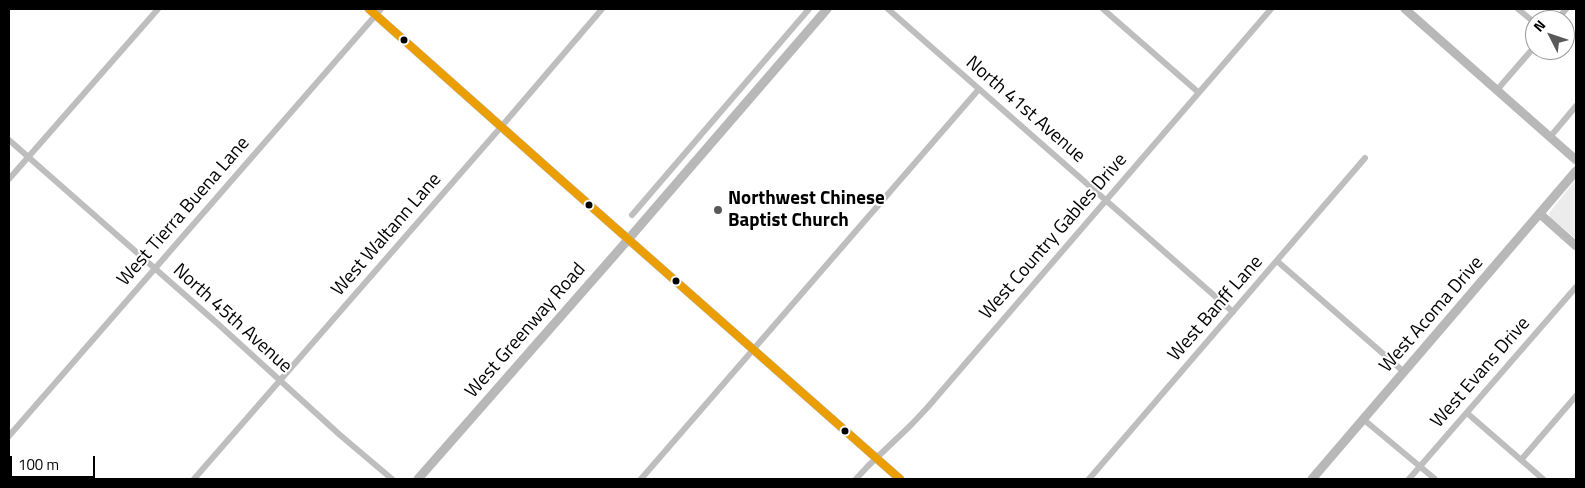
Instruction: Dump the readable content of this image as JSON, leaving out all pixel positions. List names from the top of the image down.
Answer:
{
  "streets": {
    "main road": ["West Acoma Drive", "West Greenway Road"],
    "street": [
      "North 41st Avenue",
      "West Tierra Buena Lane",
      "West Waltann Lane",
      "West Country Gables Drive",
      "West Banff Lane",
      "North 45th Avenue",
      "West Evans Drive"
    ]
  },
  "crossings": [
    ["North 41st Avenue", "West Country Gables Drive"],
    ["North 41st Avenue", "West Banff Lane"],
    ["West Tierra Buena Lane", "North 45th Avenue"],
    ["West Waltann Lane", "North 45th Avenue"]
  ],
  "places": ["Northwest Chinese Baptist Church"],
  "scale_bar": "100 m",
  "north": "top left"
}
